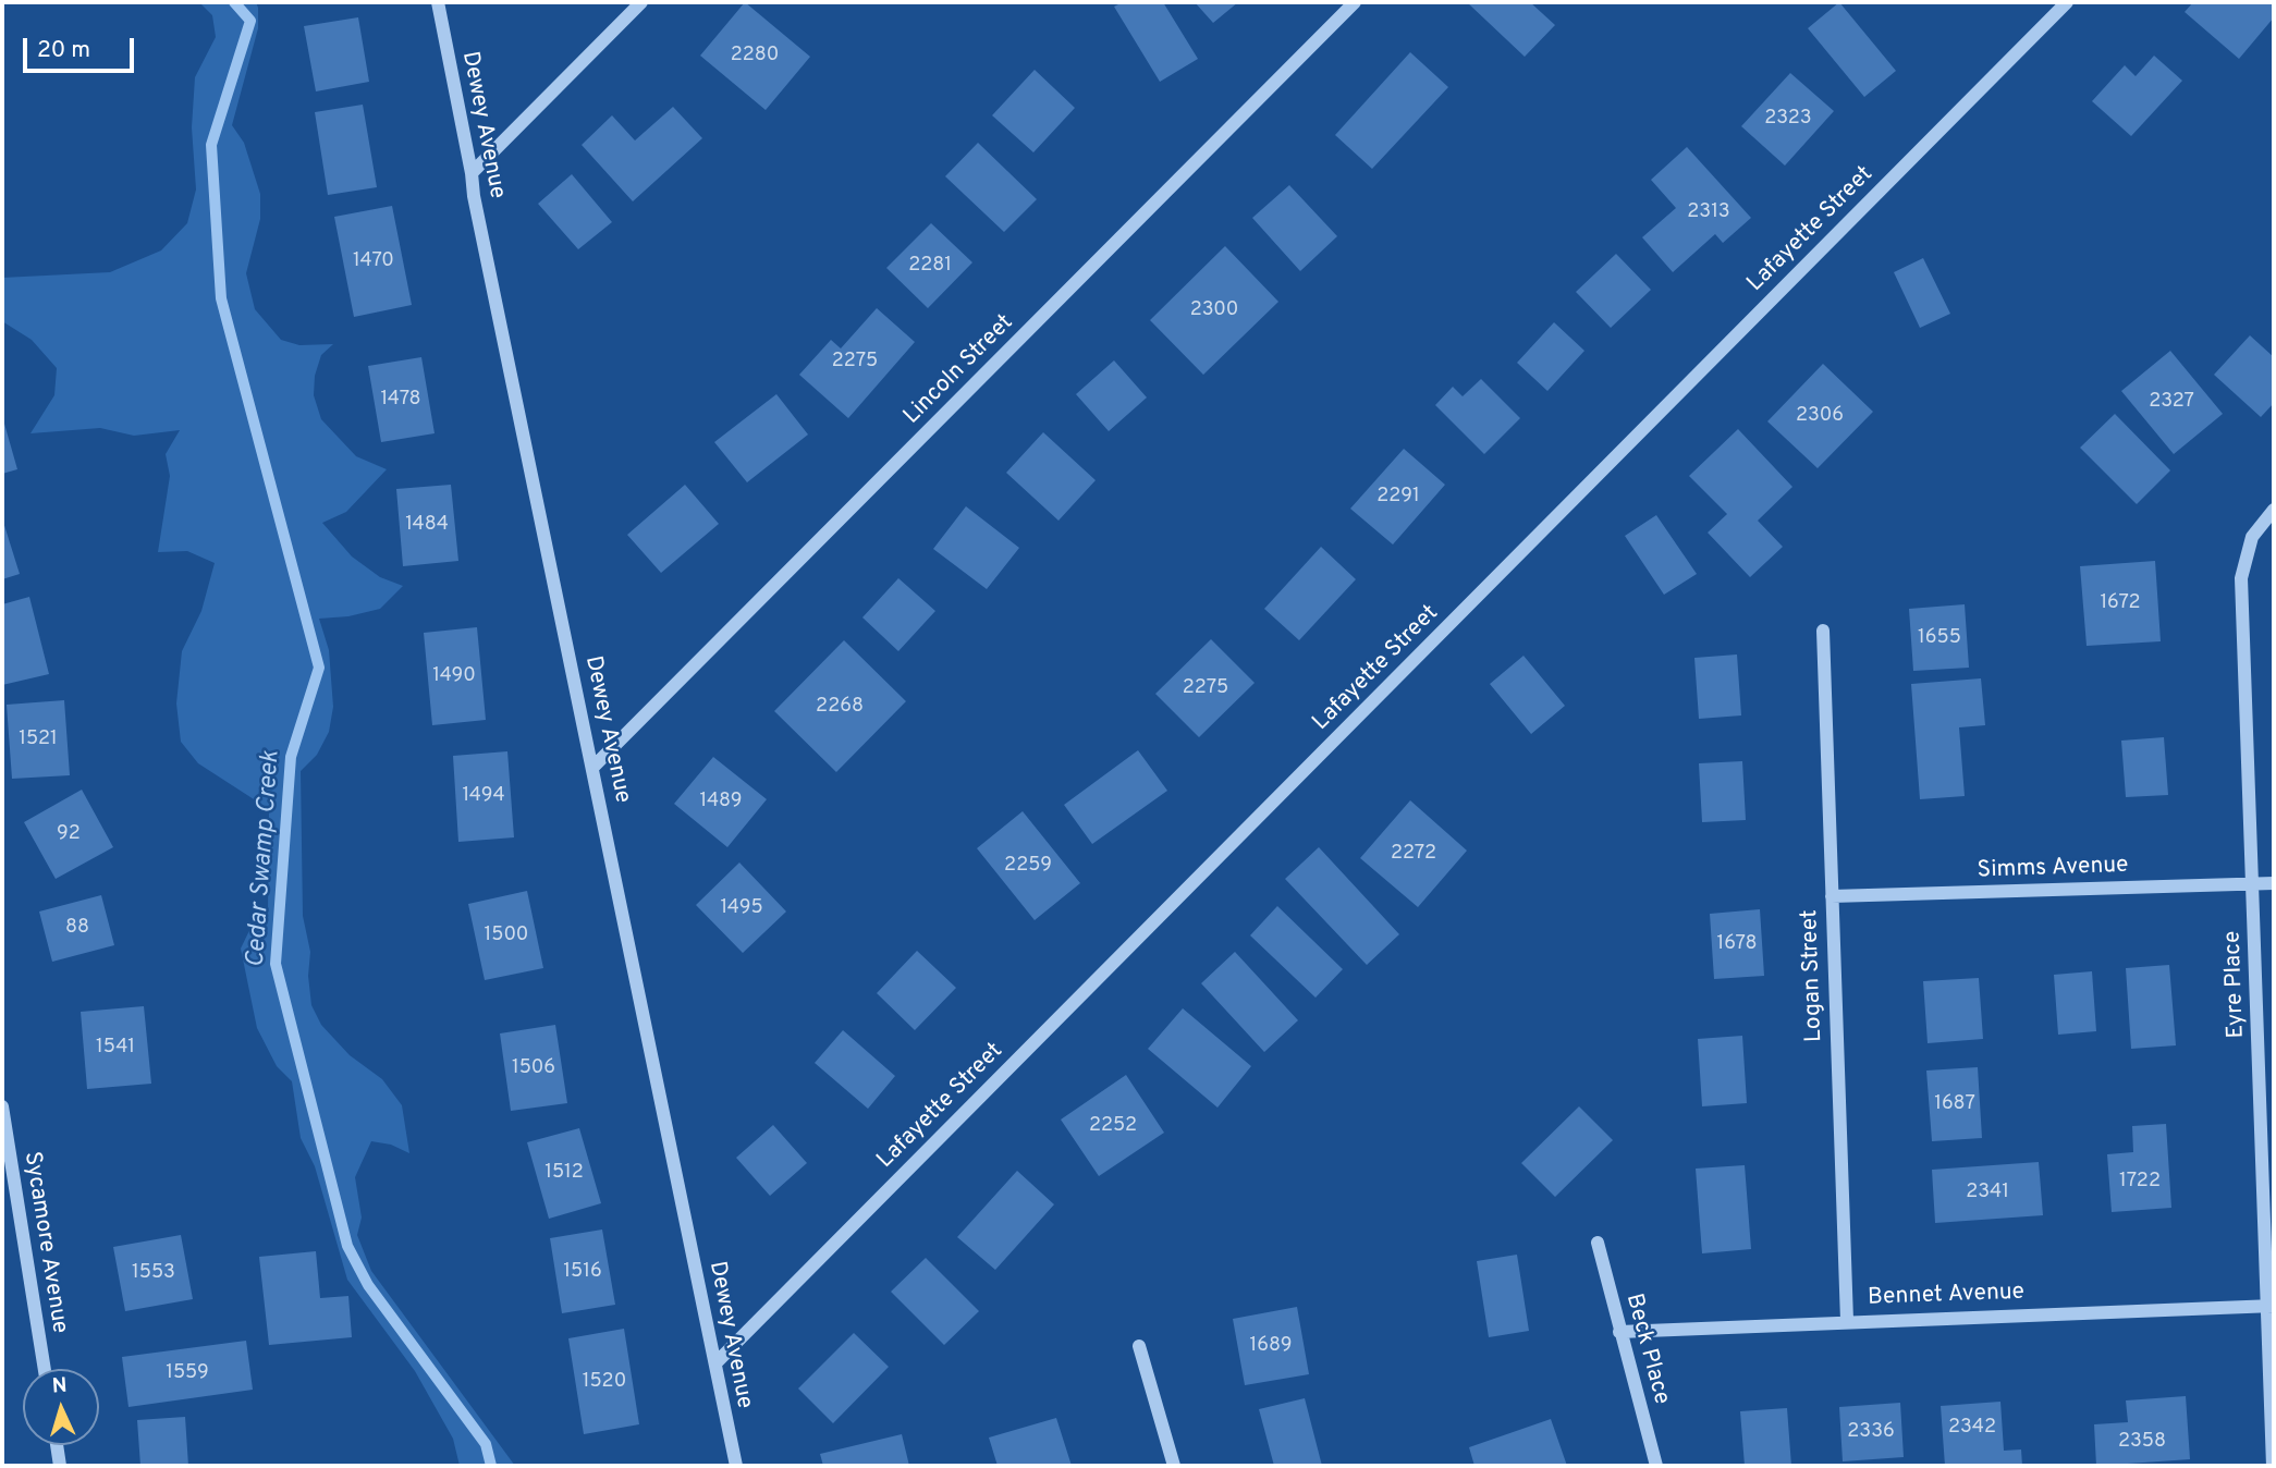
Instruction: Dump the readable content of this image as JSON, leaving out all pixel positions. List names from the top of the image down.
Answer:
{
  "streets": {
    "street": [
      "Dewey Avenue",
      "Lafayette Street",
      "Lincoln Street",
      "Simms Avenue",
      "Logan Street",
      "Eyre Place",
      "Sycamore Avenue",
      "Bennet Avenue",
      "Beck Place"
    ]
  },
  "crossings": [
    ["Dewey Avenue", "Lafayette Street"],
    ["Dewey Avenue", "Lincoln Street"],
    ["Simms Avenue", "Logan Street"],
    ["Simms Avenue", "Eyre Place"],
    ["Logan Street", "Bennet Avenue"],
    ["Eyre Place", "Bennet Avenue"],
    ["Bennet Avenue", "Beck Place"]
  ],
  "water": ["Cedar Swamp Creek"],
  "house_numbers": [
    "2280",
    "2323",
    "2313",
    "1470",
    "2281",
    "2300",
    "2275",
    "1478",
    "2327",
    "2306",
    "2291",
    "1484",
    "1672",
    "1655",
    "1490",
    "2275",
    "2268",
    "1521",
    "1494",
    "1489",
    "92",
    "2272",
    "2259",
    "1495",
    "88",
    "1500",
    "1678",
    "1541",
    "1506",
    "1687",
    "2252",
    "1512",
    "1722",
    "2341",
    "1516",
    "1553",
    "1689",
    "1559",
    "1520",
    "2342",
    "2336",
    "2358"
  ],
  "scale_bar": "20 m",
  "north": "top"
}
